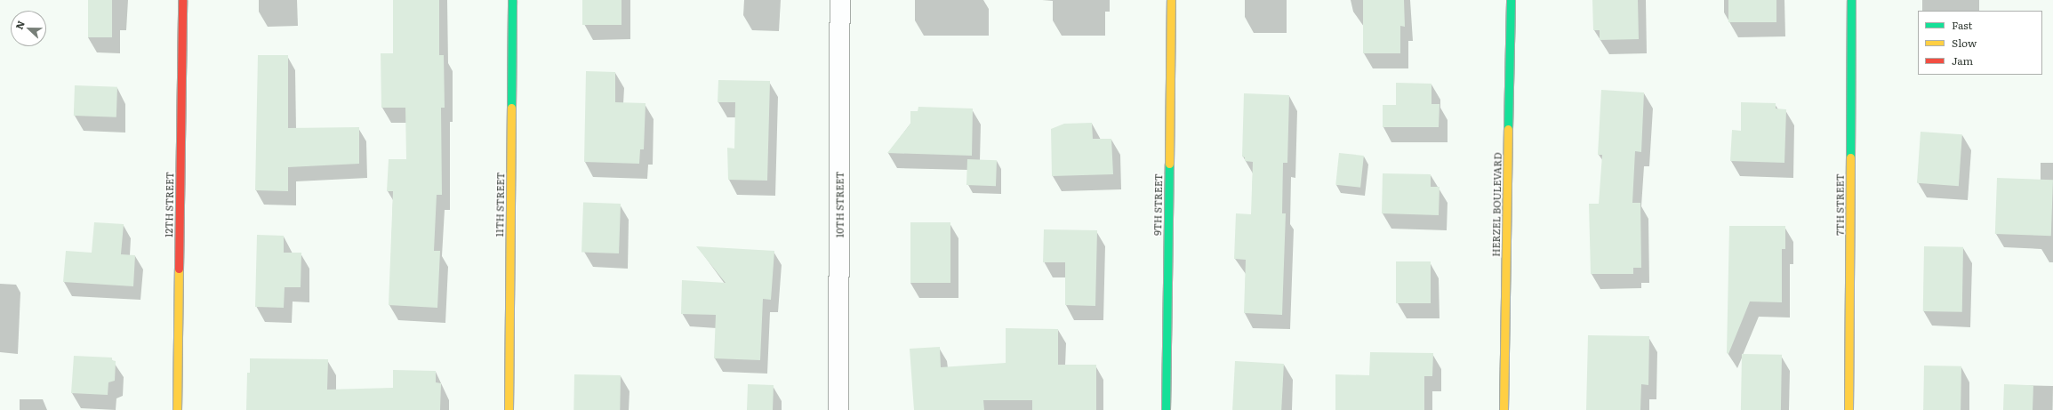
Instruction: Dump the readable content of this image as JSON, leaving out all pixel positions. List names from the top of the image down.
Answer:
{
  "streets": {
    "street": [
      "12TH STREET",
      "11TH STREET",
      "10TH STREET",
      "9TH STREET",
      "HERZEL BOULEVARD",
      "7TH STREET"
    ]
  },
  "legend": ["Fast", "Slow", "Jam"],
  "north": "left"
}
